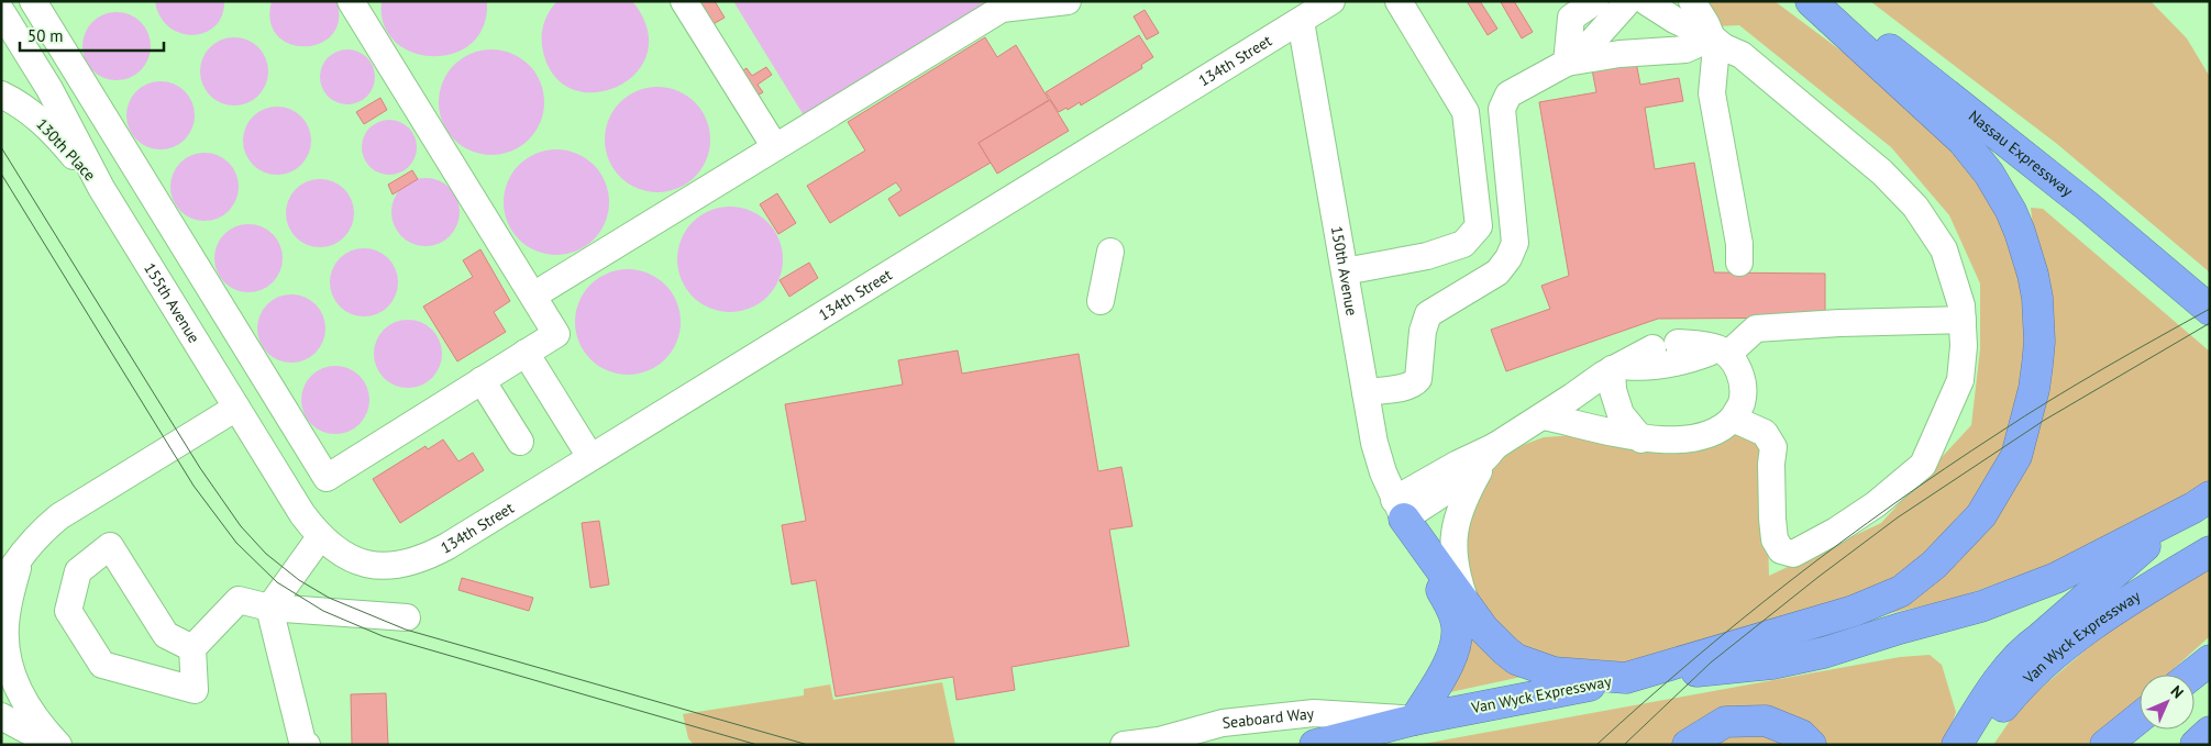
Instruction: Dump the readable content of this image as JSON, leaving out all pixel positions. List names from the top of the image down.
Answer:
{
  "streets": {
    "highway": ["Nassau Expressway", "Van Wyck Expressway"],
    "street": [
      "134th Street",
      "130th Place",
      "150th Avenue",
      "155th Avenue",
      "Seaboard Way"
    ]
  },
  "crossings": [
    ["134th Street", "150th Avenue"],
    ["134th Street", "155th Avenue"],
    ["130th Place", "155th Avenue"],
    ["Van Wyck Expressway", "Seaboard Way"]
  ],
  "scale_bar": "50 m",
  "north": "top right"
}
